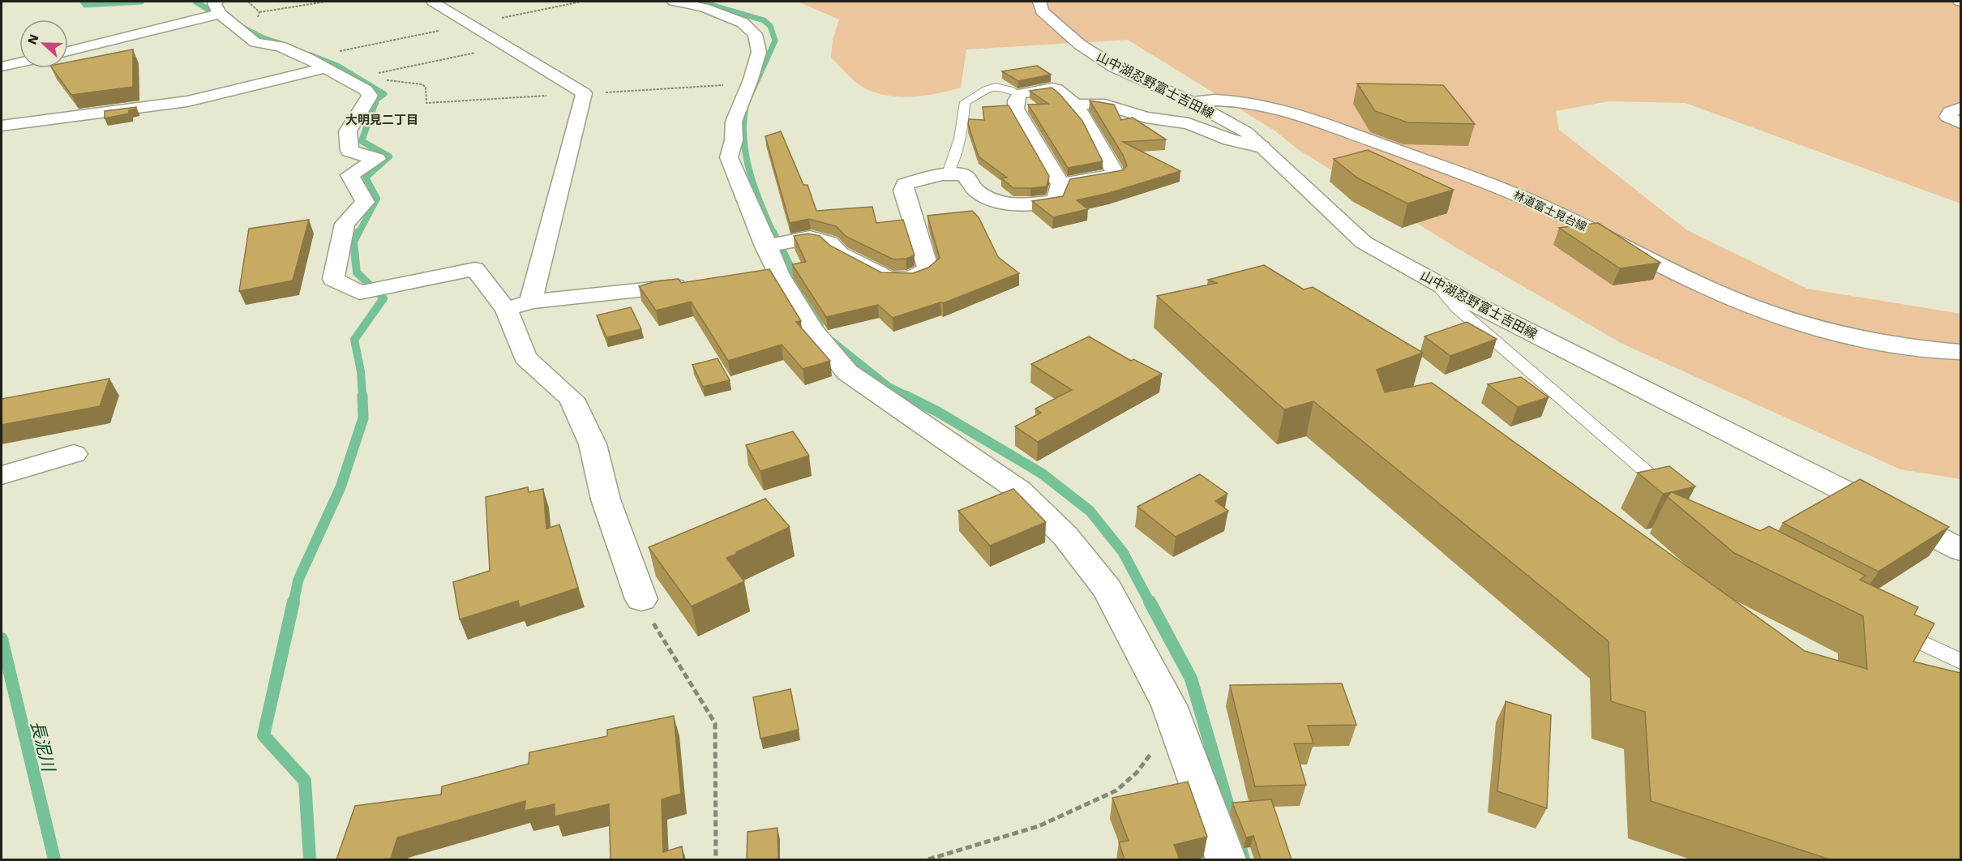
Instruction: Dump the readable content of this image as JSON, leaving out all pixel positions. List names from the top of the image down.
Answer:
{
  "streets": {
    "street": ["山中湖忍野富士吉田線", "林道富士見台線"]
  },
  "crossings": [
    ["山中湖忍野富士吉田線", "林道富士見台線"]
  ],
  "districts": ["大明見二丁目"],
  "water": ["長泥川"],
  "north": "left"
}
